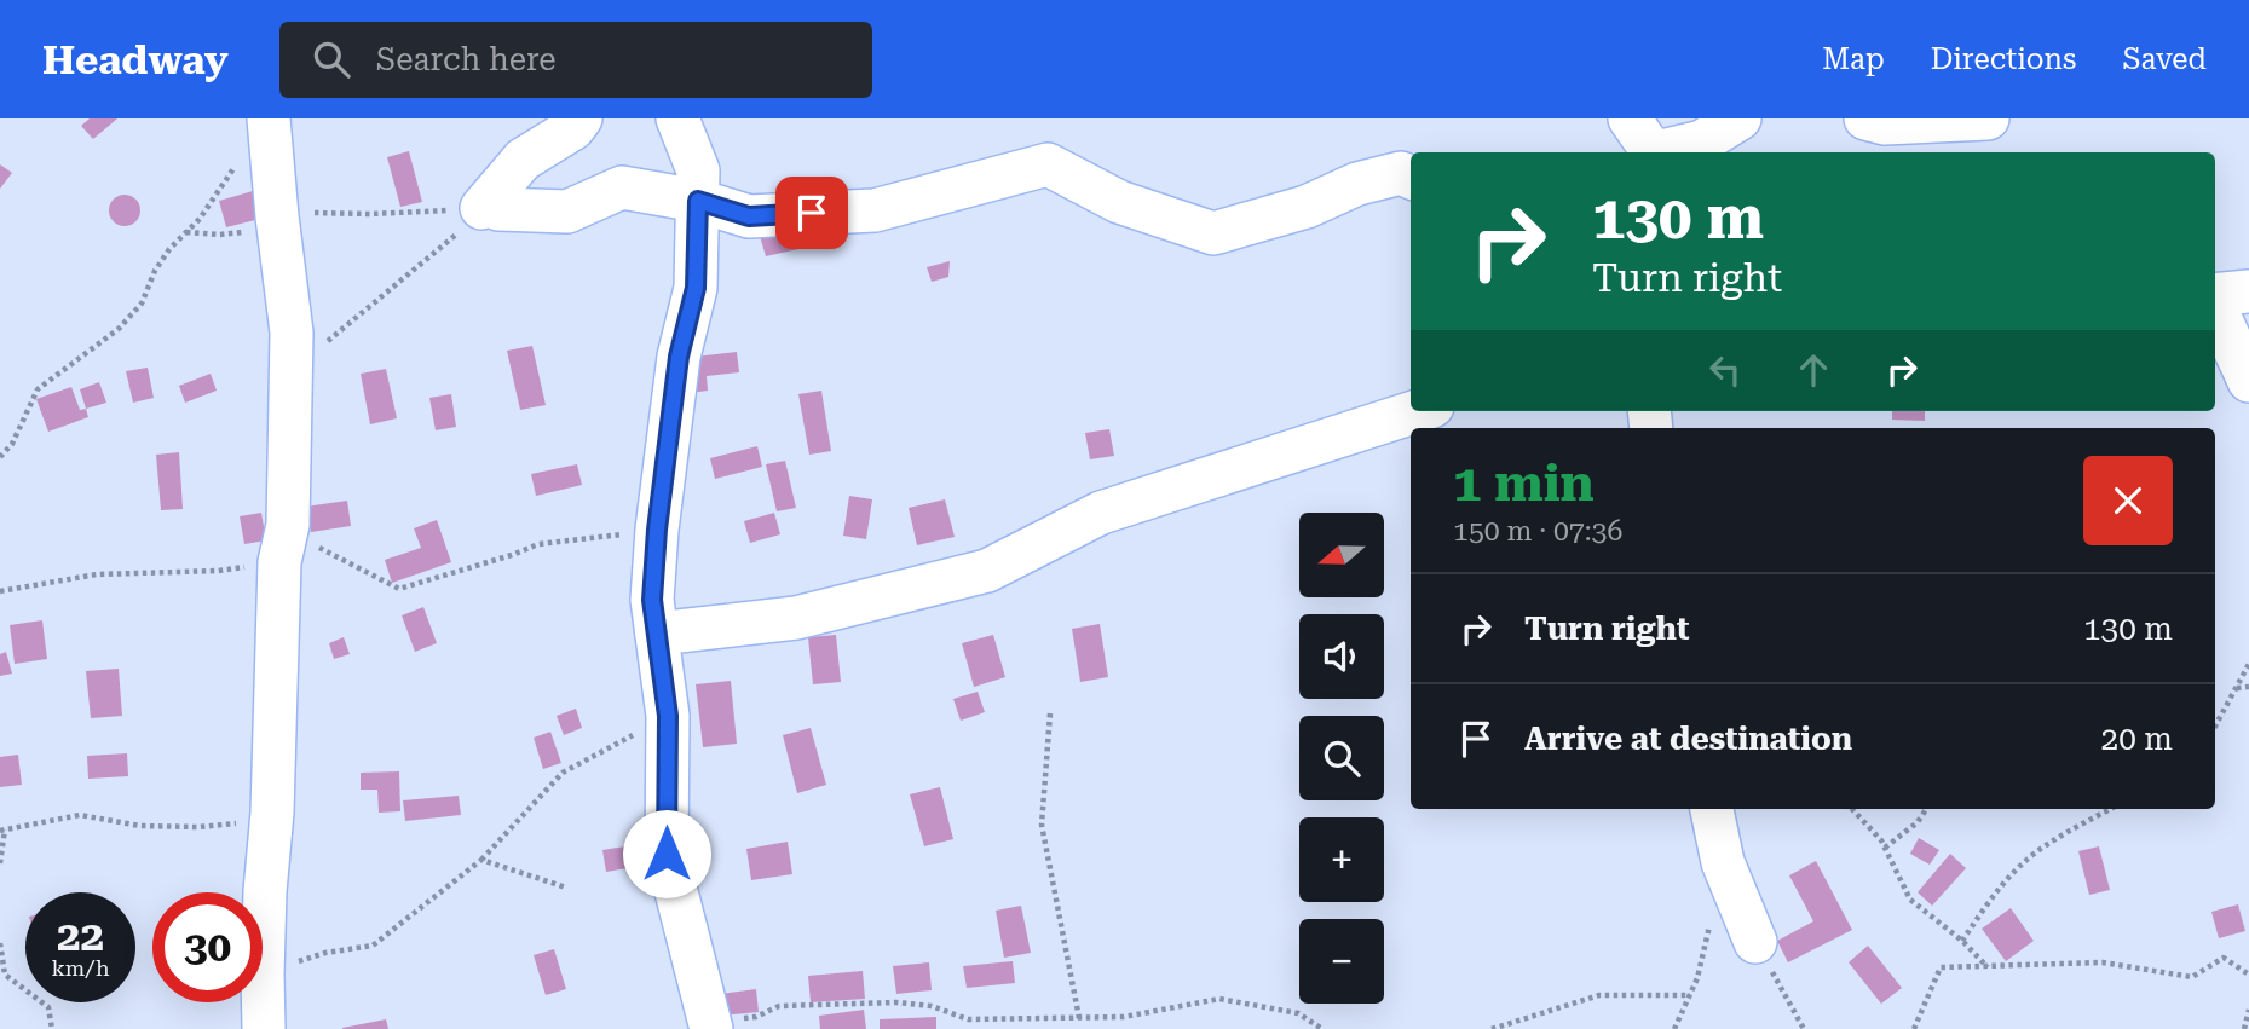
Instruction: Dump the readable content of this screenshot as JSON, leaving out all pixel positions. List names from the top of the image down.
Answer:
{
  "north": "left",
  "page": {
    "header": "Headway",
    "search": "Search here",
    "nav": ["Map", "Directions", "Saved"],
    "turn": ["130 m", "Turn right"],
    "heading": ["1 min", "150 m · 07:36"],
    "map_buttons": ["+", "−"],
    "list": [
      {
        "name": "Turn right",
        "value": "130 m"
      },
      {
        "name": "Arrive at destination",
        "value": "20 m"
      }
    ],
    "speed": "22 km/h",
    "limit": "30"
  }
}
